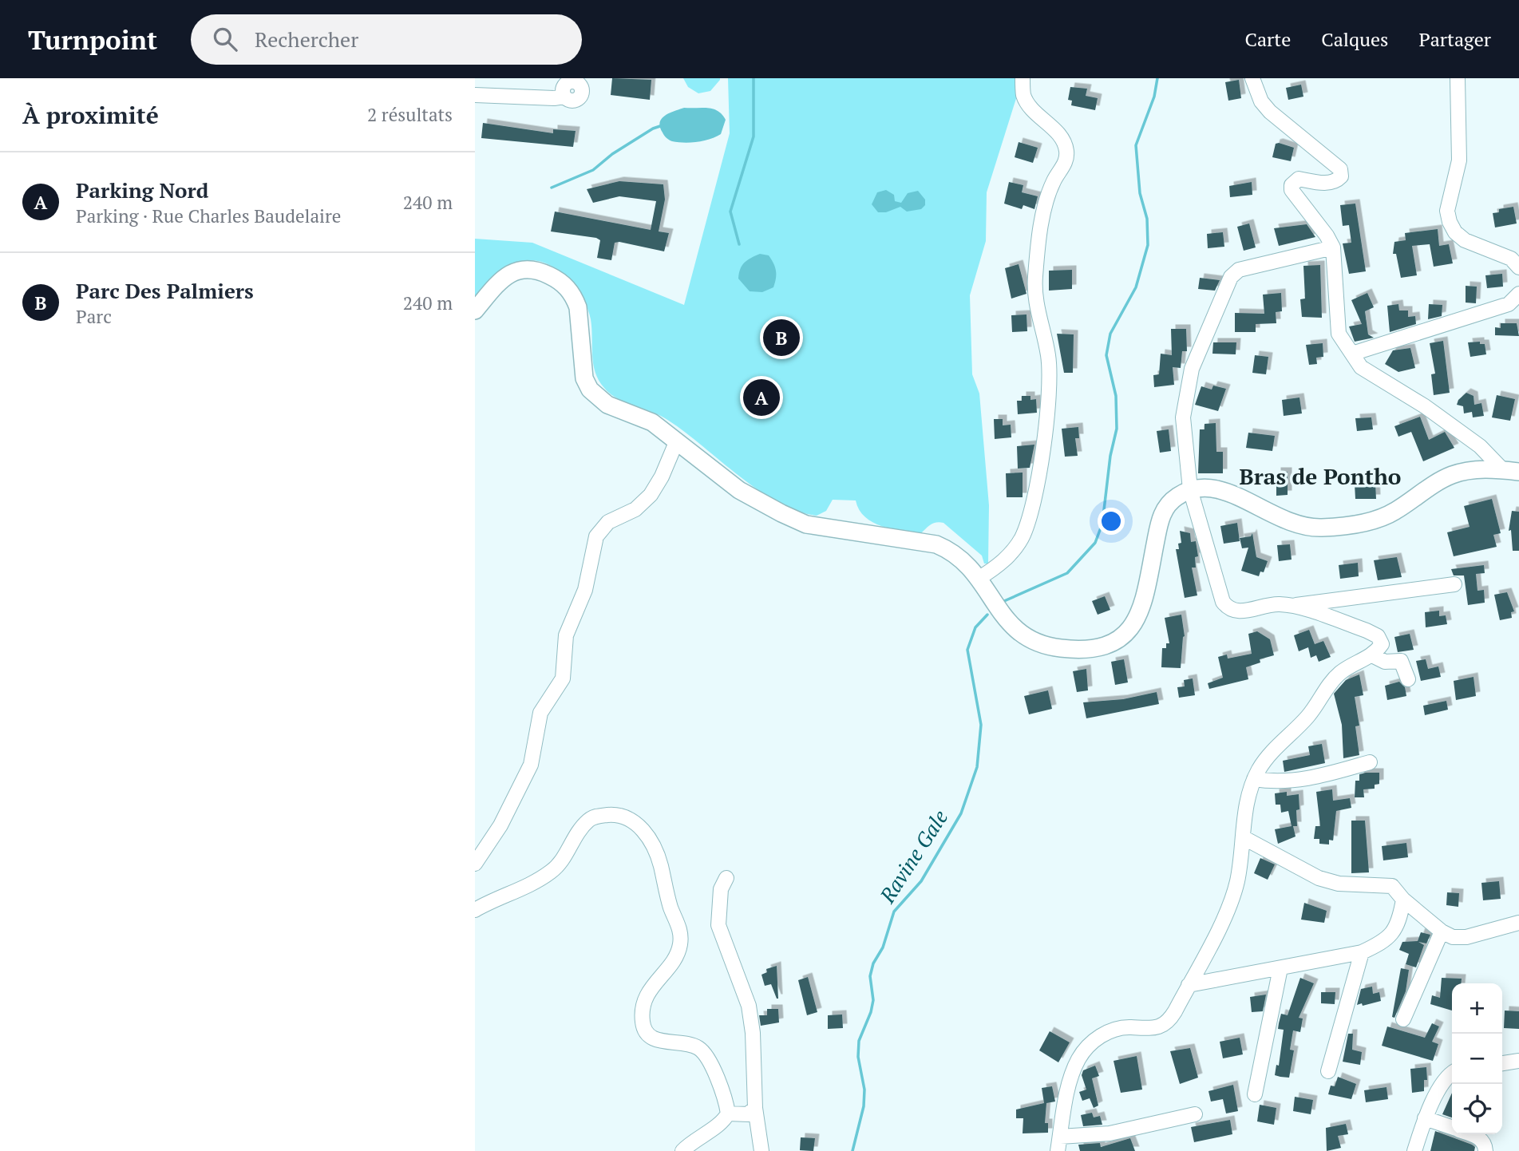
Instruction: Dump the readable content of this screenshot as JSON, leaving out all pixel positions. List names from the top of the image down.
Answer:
{
  "districts": ["Bras de Pontho"],
  "water": ["Ravine Gale"],
  "page": {
    "header": "Turnpoint",
    "search": "Rechercher",
    "nav": ["Carte", "Calques", "Partager"],
    "heading": ["À proximité", "2 résultats"],
    "list": [
      {
        "mark": "A",
        "name": "Parking Nord",
        "note": "Parking · Rue Charles Baudelaire",
        "value": "240 m"
      },
      {
        "mark": "B",
        "name": "Parc Des Palmiers",
        "note": "Parc",
        "value": "240 m"
      }
    ],
    "pins": ["B", "A"],
    "map_buttons": ["+", "−"]
  }
}
